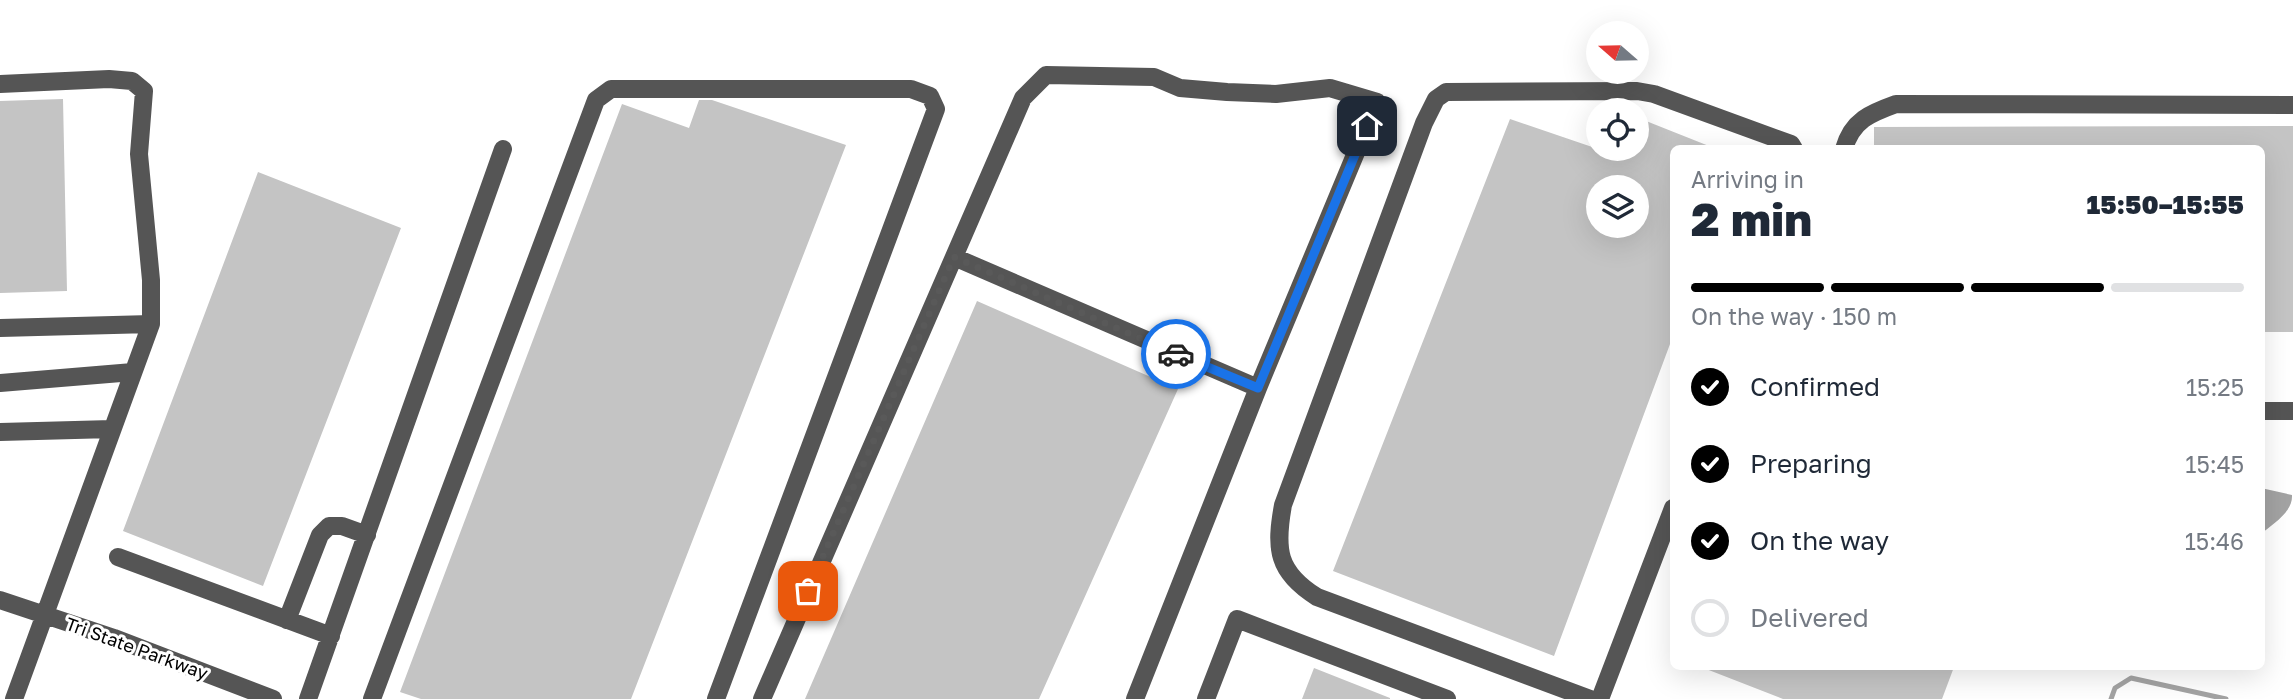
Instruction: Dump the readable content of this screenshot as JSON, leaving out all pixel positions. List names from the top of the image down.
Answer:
{
  "streets": {
    "street": ["Tri State Parkway"]
  },
  "north": "left",
  "page": {
    "heading": ["2 min", "Arriving in", "15:50–15:55"],
    "bar": "On the way · 150 m",
    "list": [
      ["Confirmed", "15:25"],
      ["Preparing", "15:45"],
      ["On the way", "15:46"],
      "Delivered"
    ]
  }
}
